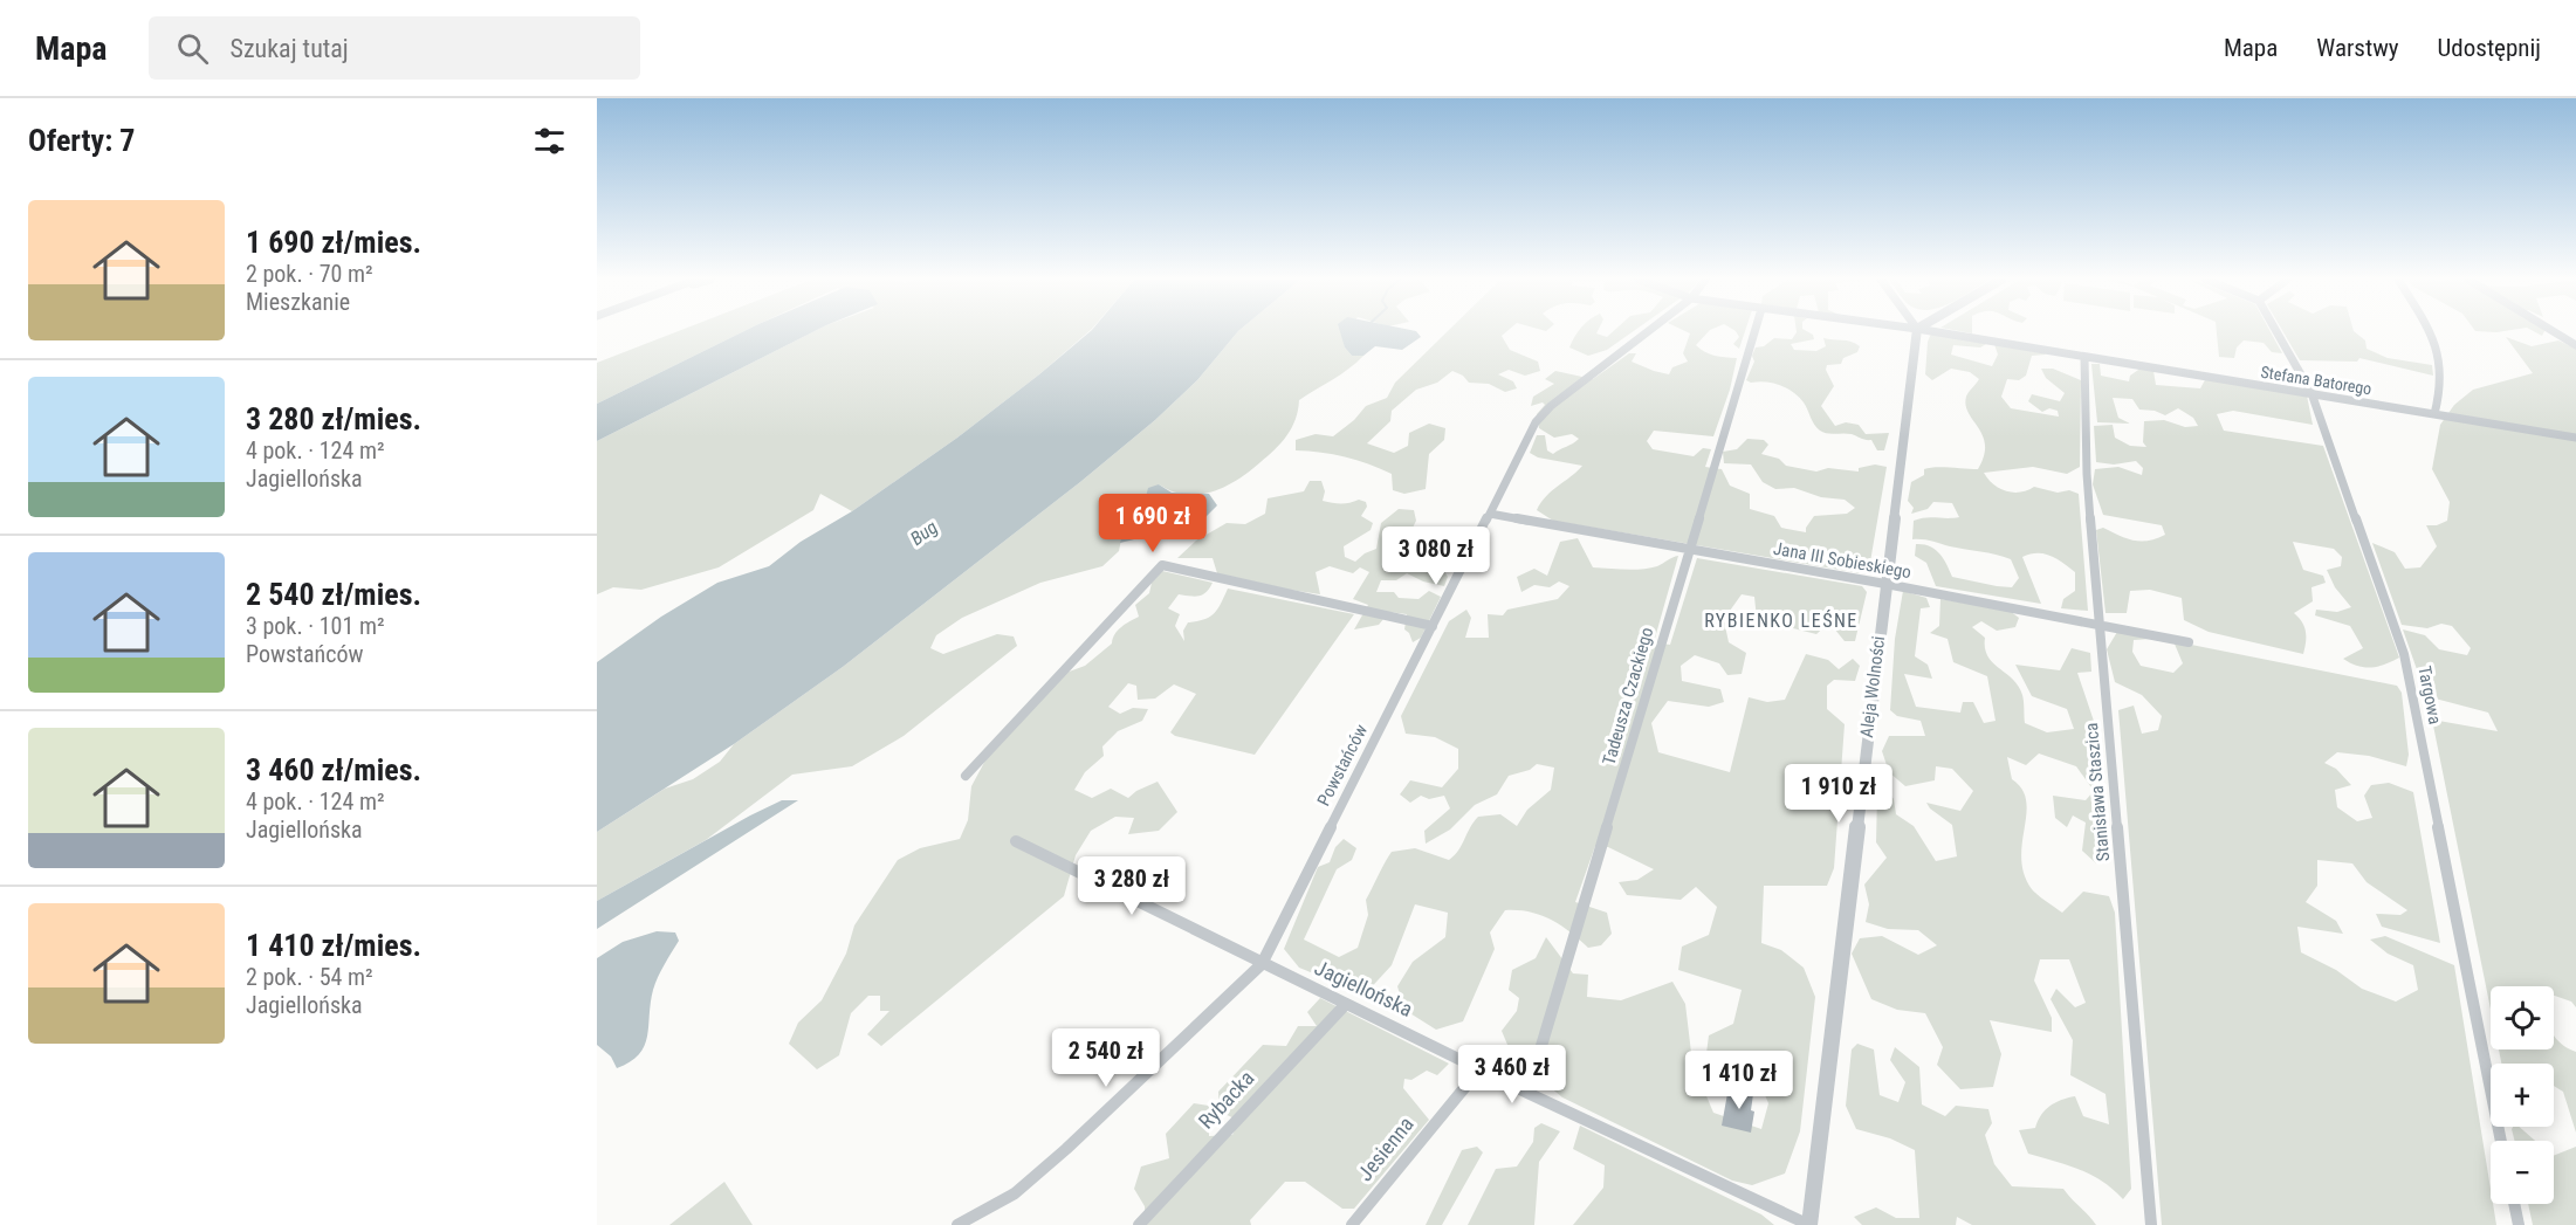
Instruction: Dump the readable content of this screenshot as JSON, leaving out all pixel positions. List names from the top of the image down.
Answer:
{
  "streets": {
    "street": [
      "Stefana Batorego",
      "Jana III Sobieskiego",
      "Aleja Wolności",
      "Targowa",
      "Tadeusza Czackiego",
      "Powstańców",
      "Stanisława Staszica",
      "Jagiellońska",
      "Rybacka",
      "Jesienna"
    ]
  },
  "crossings": [
    ["Stefana Batorego", "Targowa"],
    ["Stefana Batorego", "Stanisława Staszica"],
    ["Jana III Sobieskiego", "Aleja Wolności"],
    ["Jana III Sobieskiego", "Tadeusza Czackiego"],
    ["Jana III Sobieskiego", "Powstańców"],
    ["Jana III Sobieskiego", "Stanisława Staszica"],
    ["Aleja Wolności", "Jagiellońska"],
    ["Tadeusza Czackiego", "Jagiellońska"],
    ["Powstańców", "Jagiellońska"],
    ["Jagiellońska", "Rybacka"],
    ["Jagiellońska", "Jesienna"]
  ],
  "districts": ["RYBIENKO LEŚNE"],
  "water": ["Bug"],
  "page": {
    "header": "Mapa",
    "search": "Szukaj tutaj",
    "nav": ["Mapa", "Warstwy", "Udostępnij"],
    "heading": "Oferty: 7",
    "list": [
      {
        "name": "1 690 zł/mies.",
        "note": "2 pok. · 70 m² · Mieszkanie"
      },
      {
        "name": "3 280 zł/mies.",
        "note": "4 pok. · 124 m² · Jagiellońska"
      },
      {
        "name": "2 540 zł/mies.",
        "note": "3 pok. · 101 m² · Powstańców"
      },
      {
        "name": "3 460 zł/mies.",
        "note": "4 pok. · 124 m² · Jagiellońska"
      },
      {
        "name": "1 410 zł/mies.",
        "note": "2 pok. · 54 m² · Jagiellońska"
      }
    ],
    "price": [
      "1 690 zł",
      "3 080 zł",
      "1 910 zł",
      "3 280 zł",
      "2 540 zł",
      "3 460 zł",
      "1 410 zł"
    ],
    "map_buttons": ["+", "−"]
  }
}
